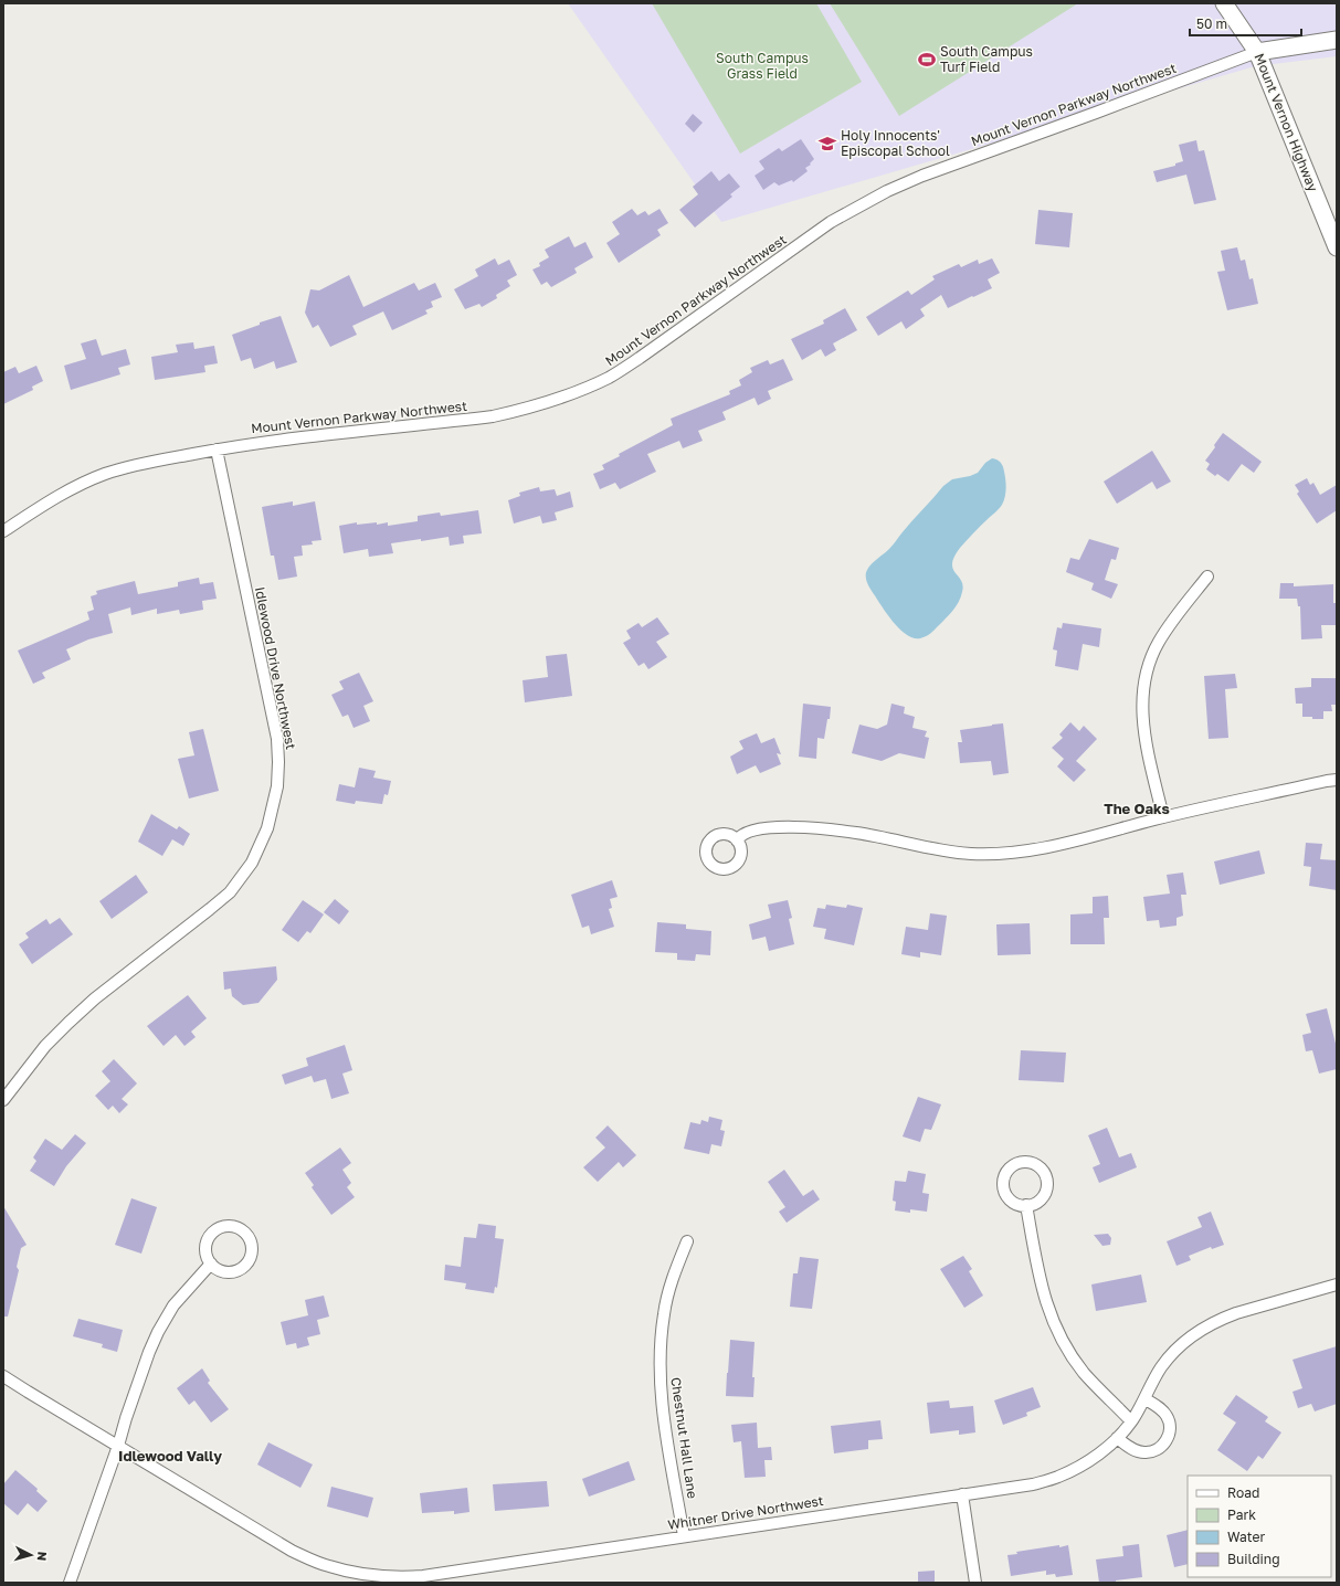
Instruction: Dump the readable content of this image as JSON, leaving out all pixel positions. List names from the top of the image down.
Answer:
{
  "streets": {
    "street": [
      "Mount Vernon Parkway Northwest",
      "Mount Vernon Highway",
      "Idlewood Drive Northwest",
      "Chestnut Hall Lane",
      "Whitner Drive Northwest"
    ]
  },
  "crossings": [
    ["Mount Vernon Parkway Northwest", "Mount Vernon Highway"],
    ["Mount Vernon Parkway Northwest", "Idlewood Drive Northwest"],
    ["Chestnut Hall Lane", "Whitner Drive Northwest"]
  ],
  "districts": ["The Oaks", "Idlewood Vally"],
  "parks": ["South Campus Grass Field"],
  "places": {
    "sports": ["South Campus Turf Field"],
    "school or university": ["Holy Innocents' Episcopal School"]
  },
  "legend": [
    "Road",
    "Park",
    "Water",
    "Building"
  ],
  "scale_bar": "50 m",
  "north": "right"
}
